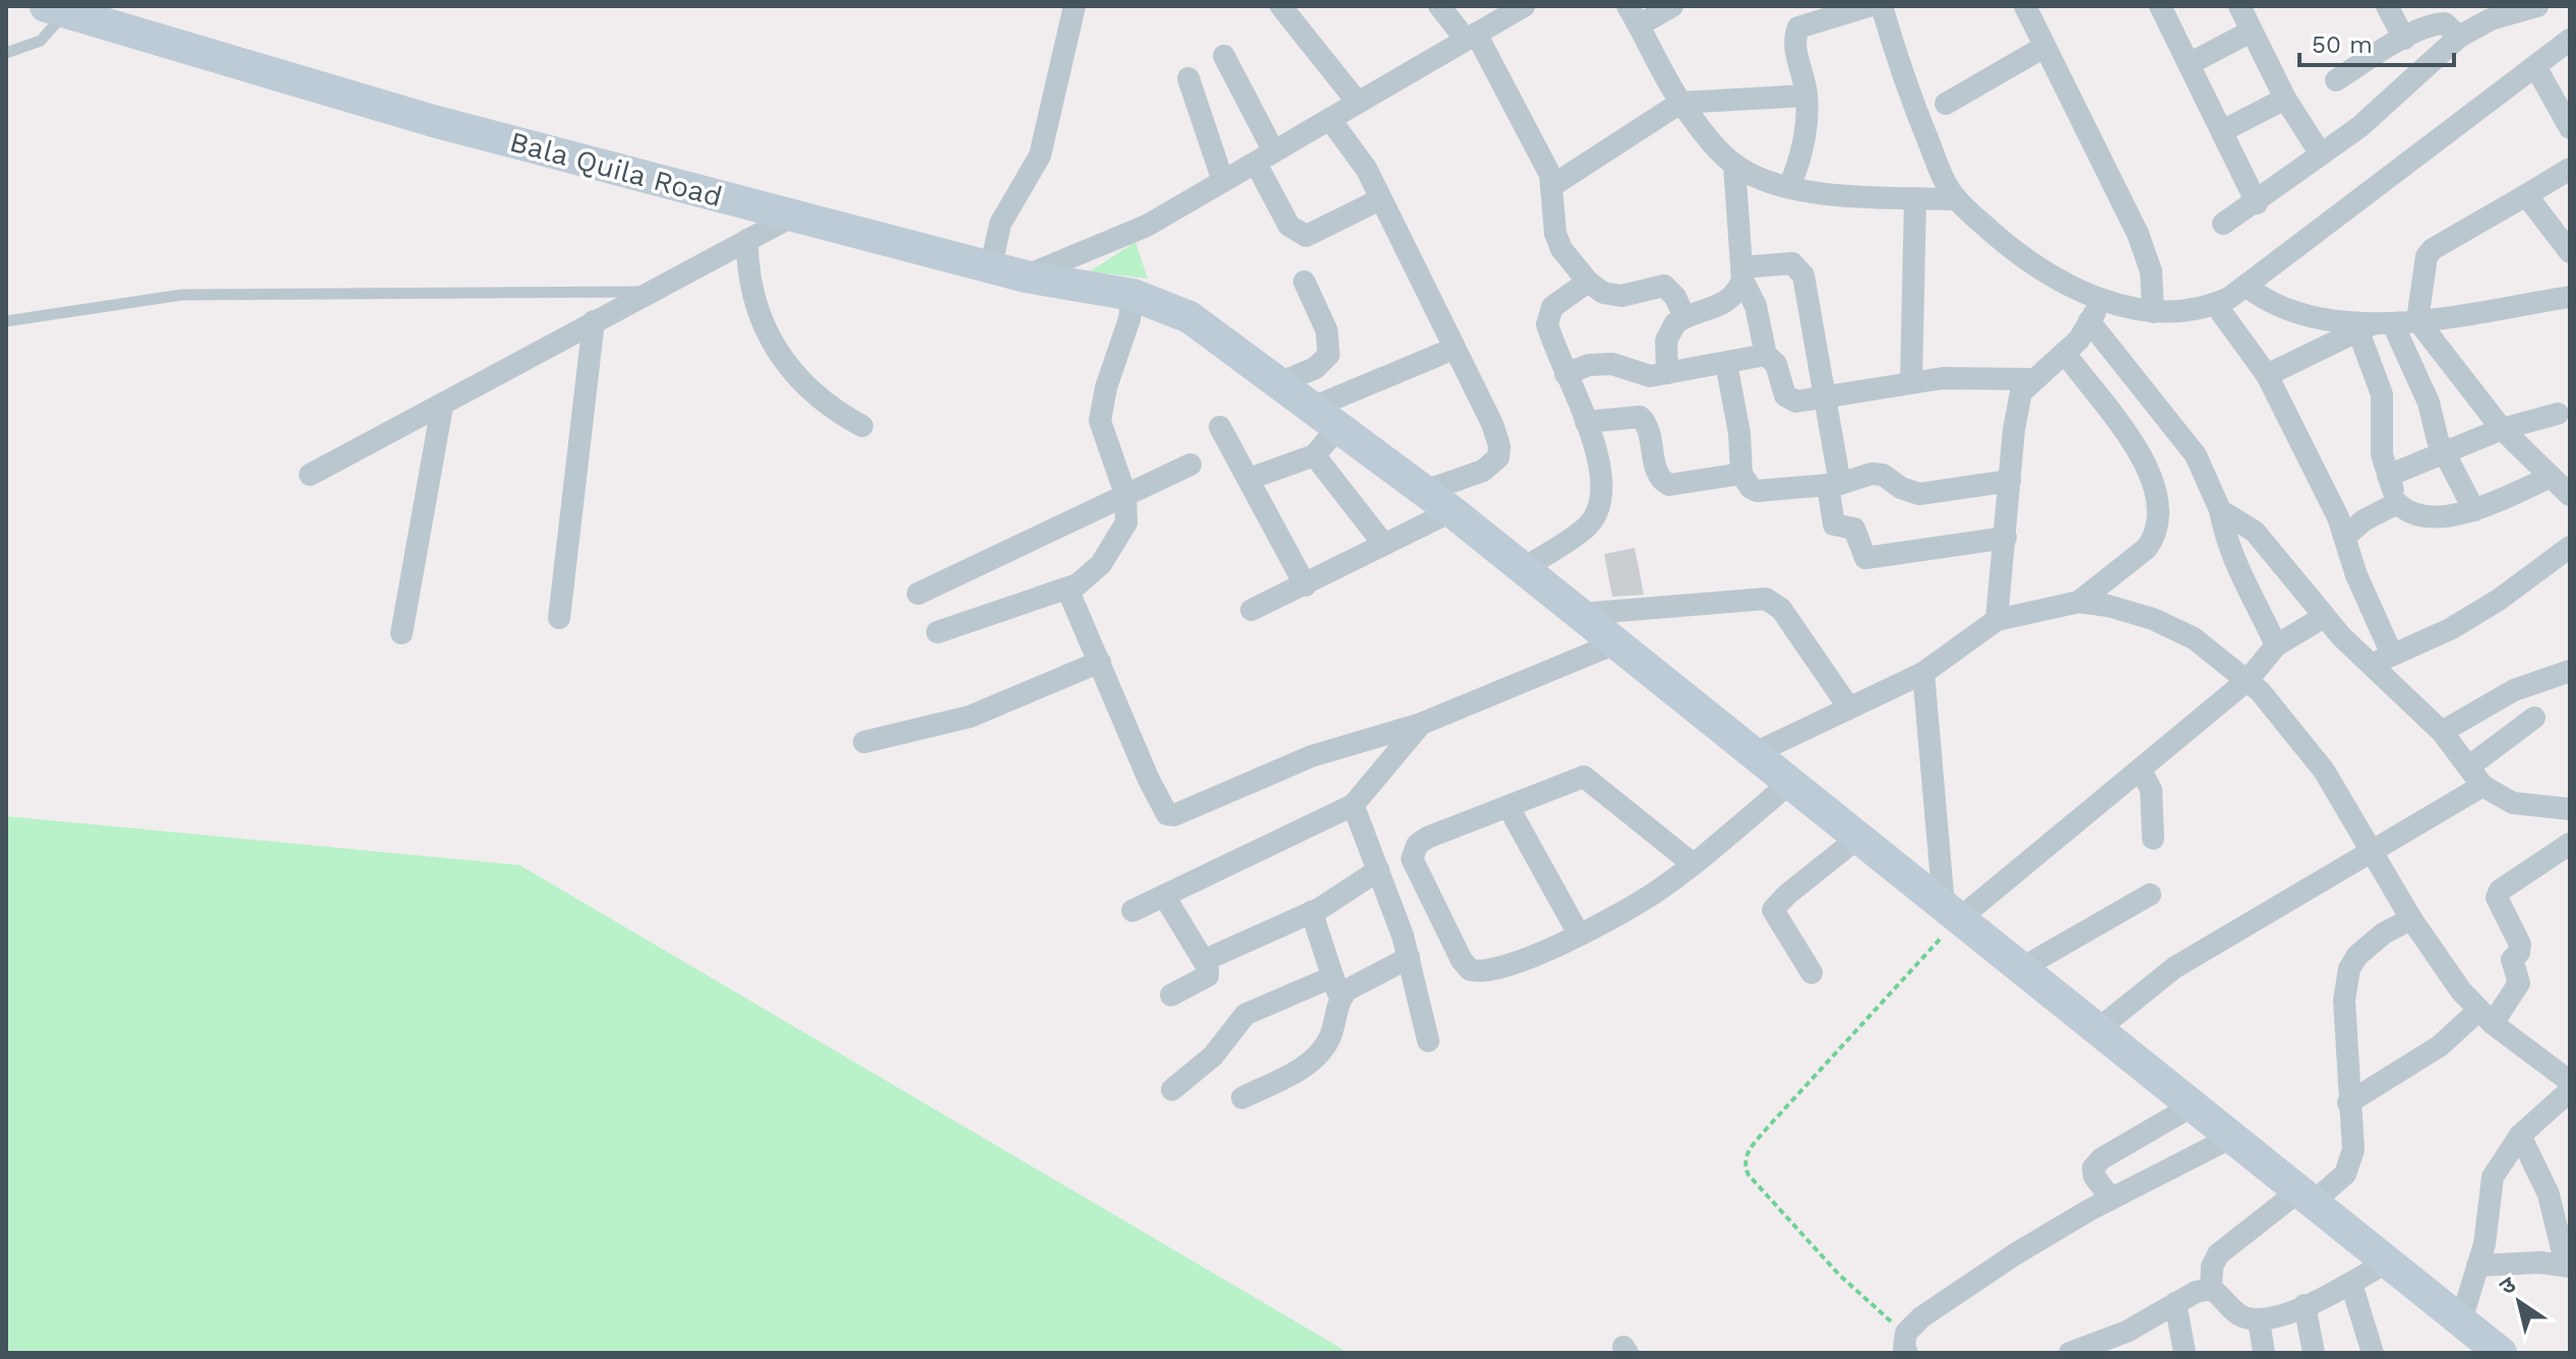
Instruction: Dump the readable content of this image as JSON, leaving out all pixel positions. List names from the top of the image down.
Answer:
{
  "streets": {
    "street": ["Bala Quila Road"]
  },
  "scale_bar": "50 m",
  "north": "top left"
}
